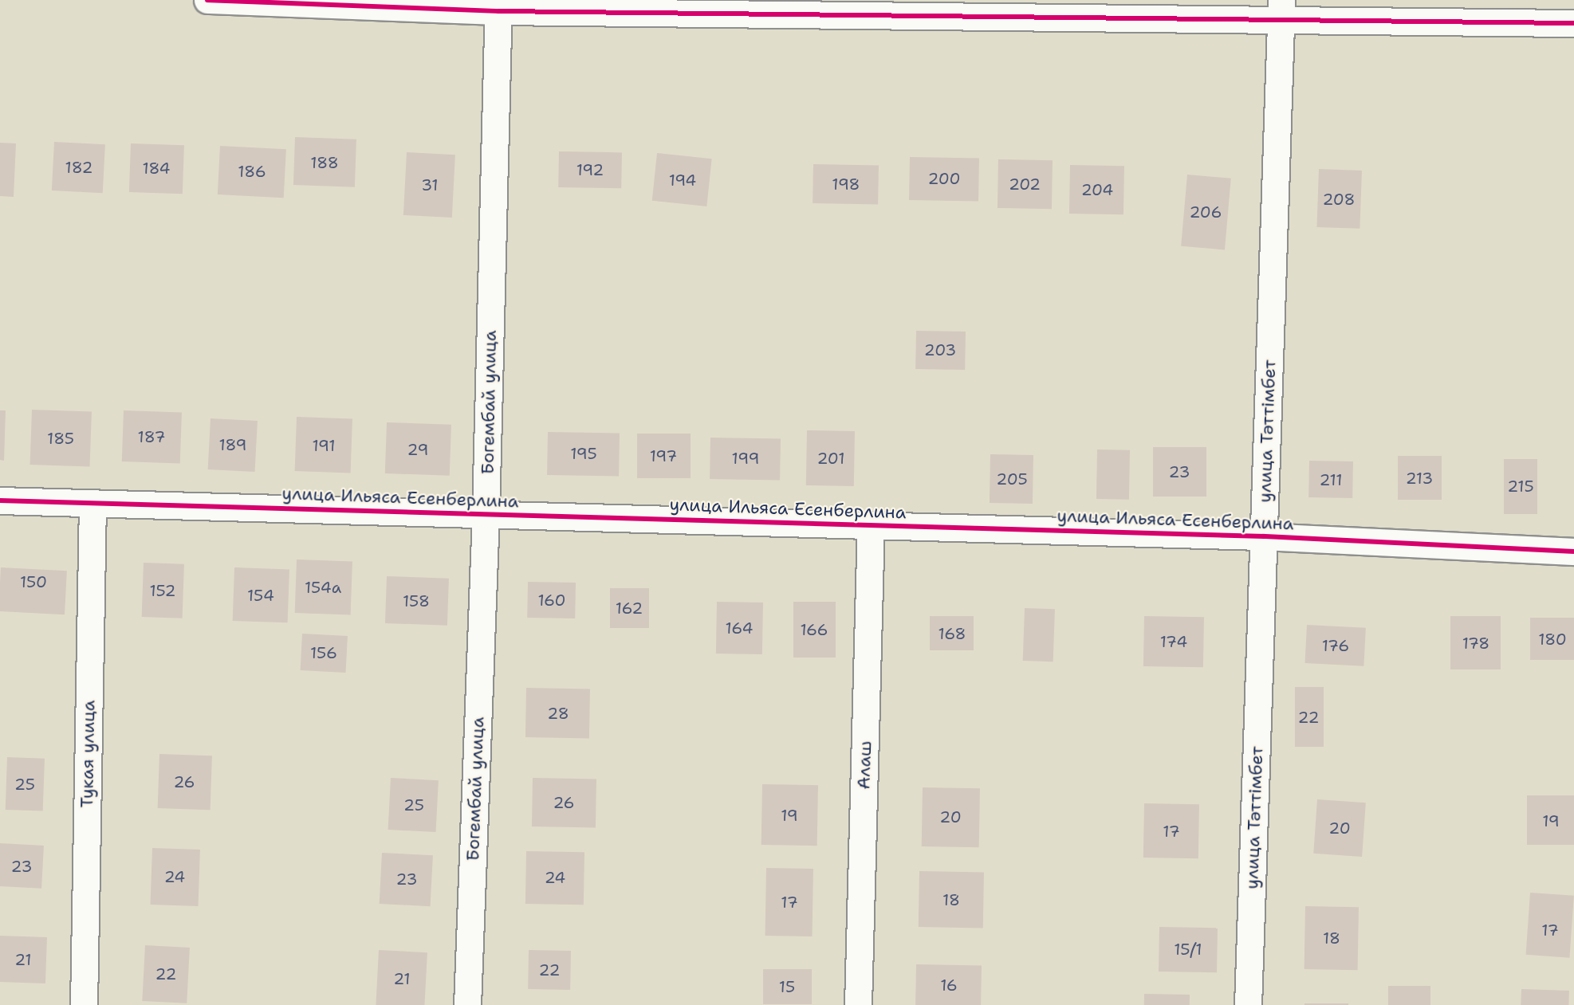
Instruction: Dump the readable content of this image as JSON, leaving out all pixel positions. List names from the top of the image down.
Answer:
{
  "streets": {
    "street": [
      "Богембай улица",
      "улица Тәттімбет",
      "улица Ильяса Есенберлина",
      "Тукая улица",
      "Алаш"
    ]
  },
  "crossings": [
    ["Богембай улица", "улица Ильяса Есенберлина"],
    ["улица Тәттімбет", "улица Ильяса Есенберлина"],
    ["улица Ильяса Есенберлина", "Тукая улица"],
    ["улица Ильяса Есенберлина", "Алаш"]
  ],
  "house_numbers": [
    "188",
    "182",
    "184",
    "192",
    "186",
    "200",
    "194",
    "198",
    "202",
    "31",
    "204",
    "208",
    "206",
    "203",
    "187",
    "185",
    "189",
    "191",
    "29",
    "195",
    "197",
    "199",
    "201",
    "23",
    "213",
    "205",
    "211",
    "215",
    "150",
    "154а",
    "152",
    "154",
    "160",
    "158",
    "162",
    "164",
    "166",
    "168",
    "180",
    "174",
    "178",
    "176",
    "156",
    "28",
    "22",
    "26",
    "25",
    "26",
    "25",
    "19",
    "20",
    "19",
    "20",
    "17",
    "23",
    "24",
    "24",
    "23",
    "18",
    "17",
    "17",
    "18",
    "15/1",
    "21",
    "22",
    "22",
    "21",
    "16",
    "15"
  ]
}
